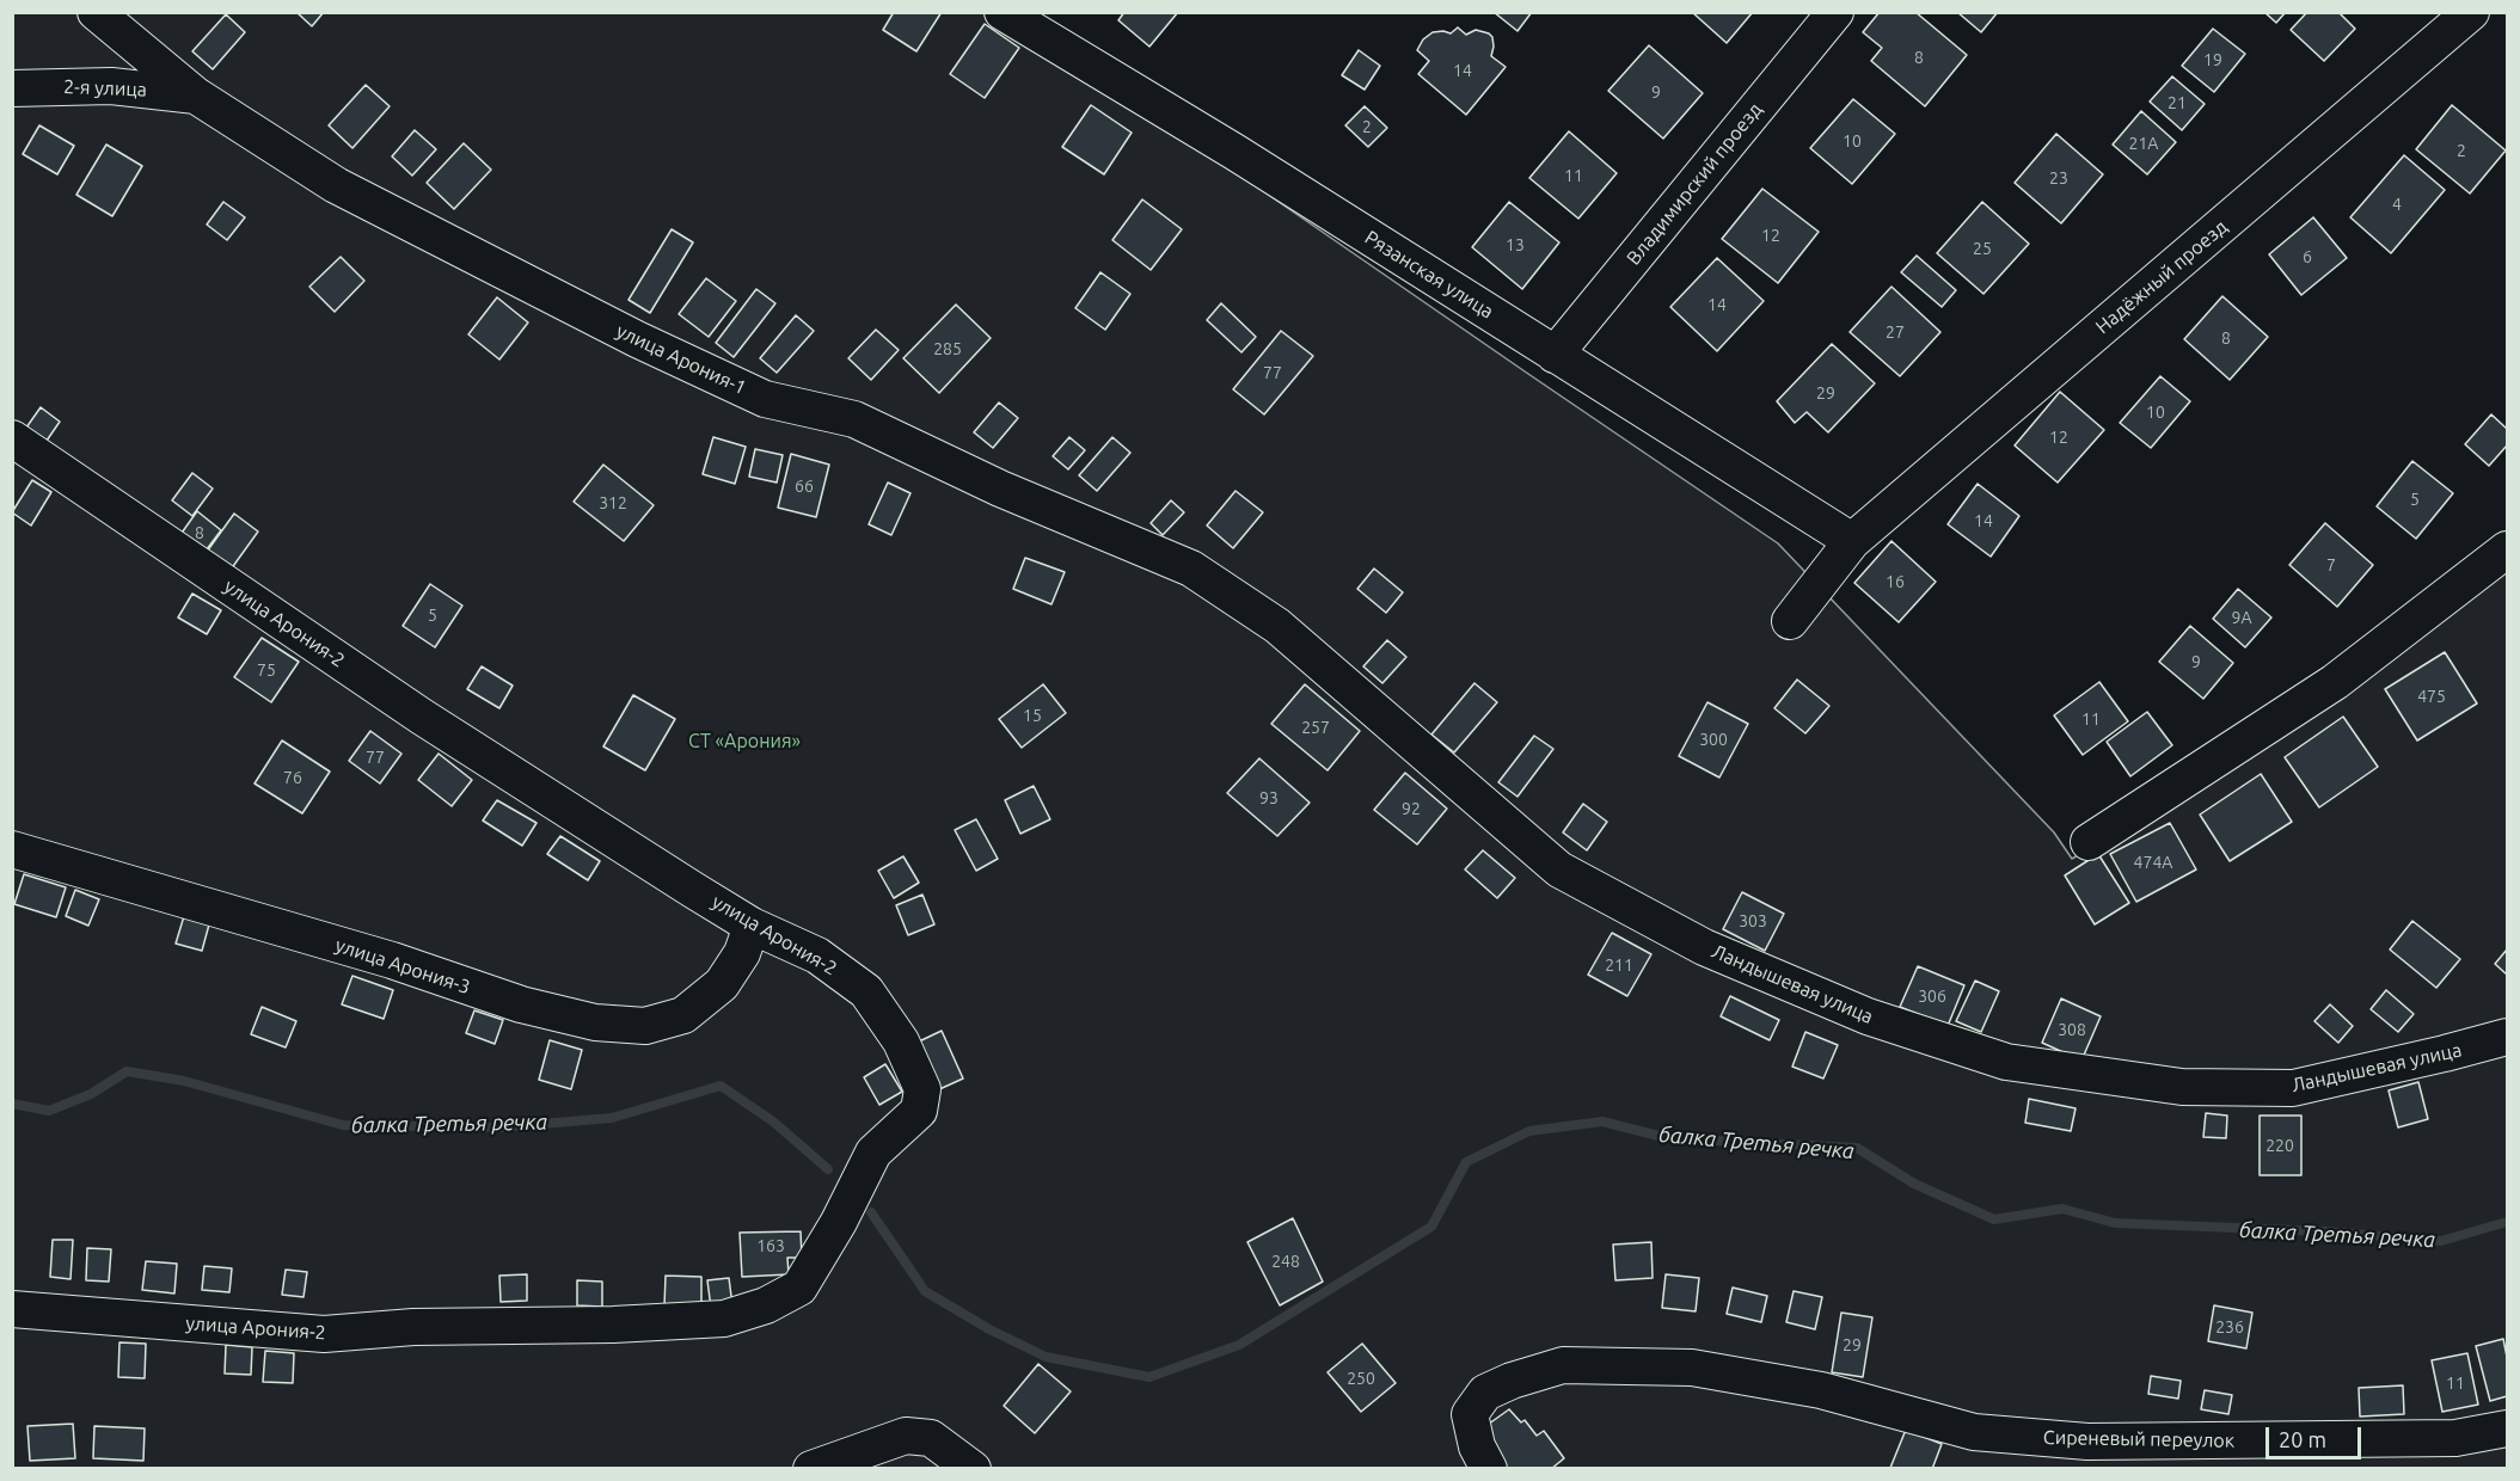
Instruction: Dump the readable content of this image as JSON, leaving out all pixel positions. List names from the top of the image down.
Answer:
{
  "streets": {
    "street": [
      "2-я улица",
      "Владимирский проезд",
      "Рязанская улица",
      "Надёжный проезд",
      "улица Арония-1",
      "улица Арония-2",
      "улица Арония-3",
      "Ландышевая улица",
      "Сиреневый переулок"
    ]
  },
  "crossings": [
    ["2-я улица", "улица Арония-1"],
    ["Владимирский проезд", "Рязанская улица"],
    ["Рязанская улица", "Надёжный проезд"],
    ["улица Арония-1", "Ландышевая улица"],
    ["улица Арония-2", "улица Арония-3"]
  ],
  "water": ["балка Третья речка"],
  "parks": ["СТ «Арония»"],
  "house_numbers": [
    "8",
    "19",
    "14",
    "9",
    "21",
    "2",
    "10",
    "21А",
    "2",
    "11",
    "23",
    "4",
    "12",
    "13",
    "25",
    "6",
    "14",
    "27",
    "8",
    "285",
    "77",
    "29",
    "10",
    "12",
    "66",
    "5",
    "312",
    "14",
    "8",
    "7",
    "16",
    "5",
    "9А",
    "9",
    "75",
    "475",
    "15",
    "11",
    "257",
    "300",
    "77",
    "76",
    "93",
    "92",
    "474А",
    "303",
    "211",
    "306",
    "308",
    "220",
    "163",
    "248",
    "236",
    "29",
    "250",
    "11"
  ],
  "scale_bar": "20 m"
}
